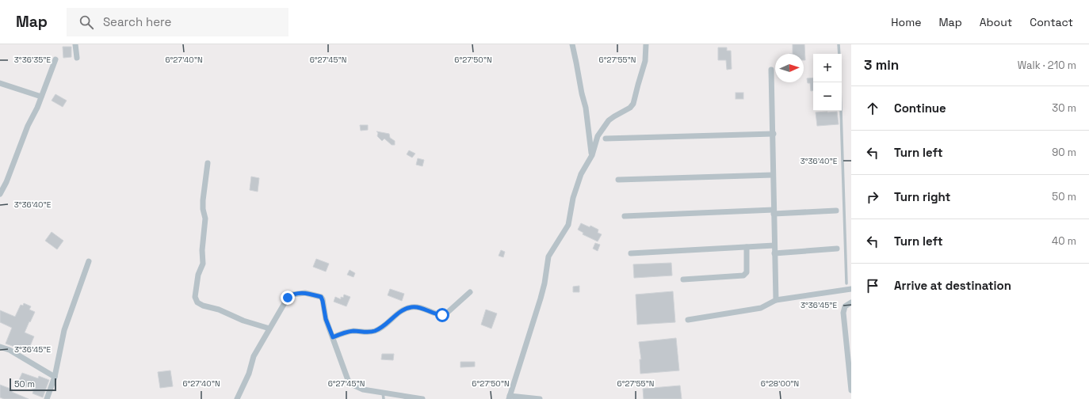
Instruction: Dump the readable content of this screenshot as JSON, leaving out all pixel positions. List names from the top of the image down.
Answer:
{
  "scale_bar": "50 m",
  "north": "right",
  "page": {
    "header": "Map",
    "search": "Search here",
    "nav": [
      "Home",
      "Map",
      "About",
      "Contact"
    ],
    "heading": ["3 min", "Walk · 210 m"],
    "map_buttons": ["+", "−"],
    "list": [
      ["Continue", "30 m"],
      ["Turn left", "90 m"],
      ["Turn right", "50 m"],
      ["Turn left", "40 m"],
      "Arrive at destination"
    ],
    "scale": "50 m"
  },
  "coordinates": [
    "3°36'35\"E",
    "6°27'40\"N",
    "6°27'45\"N",
    "6°27'50\"N",
    "6°27'55\"N",
    "3°36'40\"E",
    "3°36'45\"E",
    "6°28'00\"N"
  ]
}
